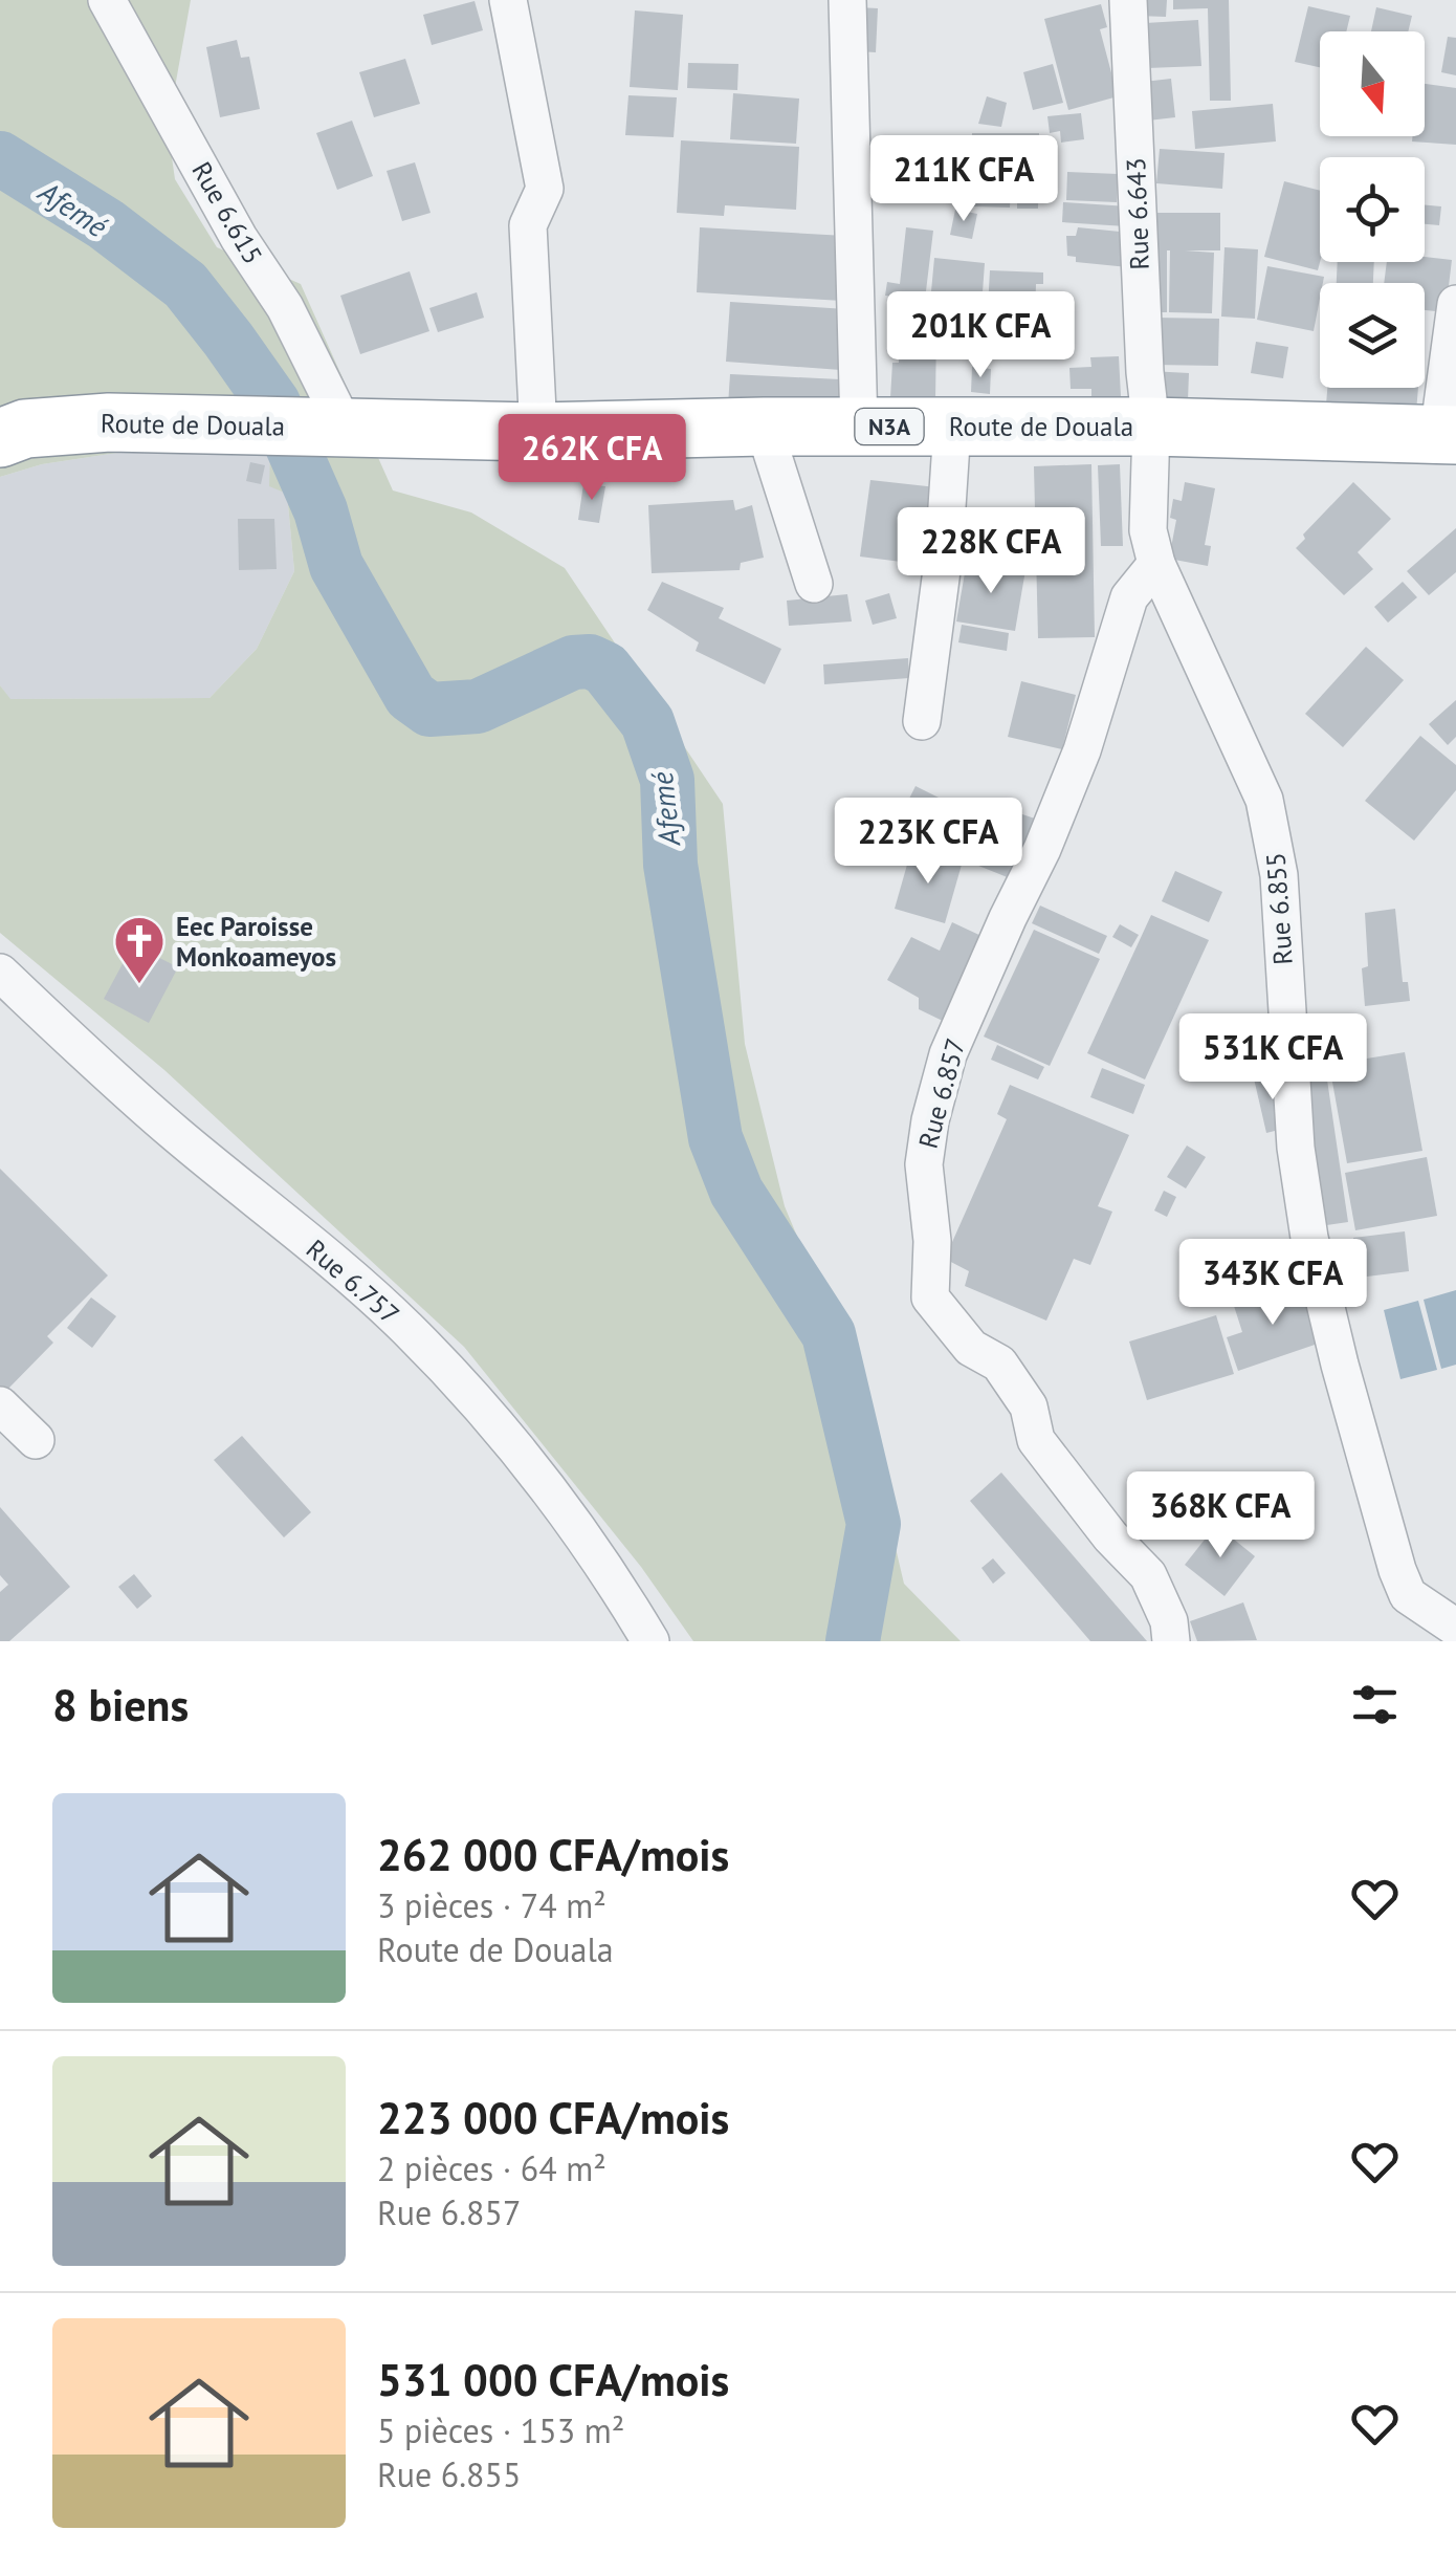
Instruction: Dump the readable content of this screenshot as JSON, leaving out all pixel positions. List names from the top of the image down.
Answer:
{
  "streets": {
    "highway": ["Route de Douala", "N3A"],
    "street": [
      "Rue 6.615",
      "Rue 6.643",
      "Rue 6.855",
      "Rue 6.857",
      "Rue 6.757"
    ]
  },
  "crossings": [
    ["Rue 6.615", "Route de Douala"],
    ["Rue 6.643", "Route de Douala"],
    ["Rue 6.643", "Rue 6.855"],
    ["Route de Douala", "Rue 6.855"],
    ["Rue 6.855", "Rue 6.857"]
  ],
  "water": ["Afemé"],
  "places": {
    "church": ["Eec Paroisse Monkoameyos"]
  },
  "north": "bottom",
  "page": {
    "price": [
      "211K CFA",
      "201K CFA",
      "262K CFA",
      "228K CFA",
      "223K CFA",
      "531K CFA",
      "343K CFA",
      "368K CFA"
    ],
    "heading": "8 biens",
    "list": [
      {
        "name": "262 000 CFA/mois",
        "note": "3 pièces · 74 m² · Route de Douala"
      },
      {
        "name": "223 000 CFA/mois",
        "note": "2 pièces · 64 m² · Rue 6.857"
      },
      {
        "name": "531 000 CFA/mois",
        "note": "5 pièces · 153 m² · Rue 6.855"
      }
    ]
  }
}
